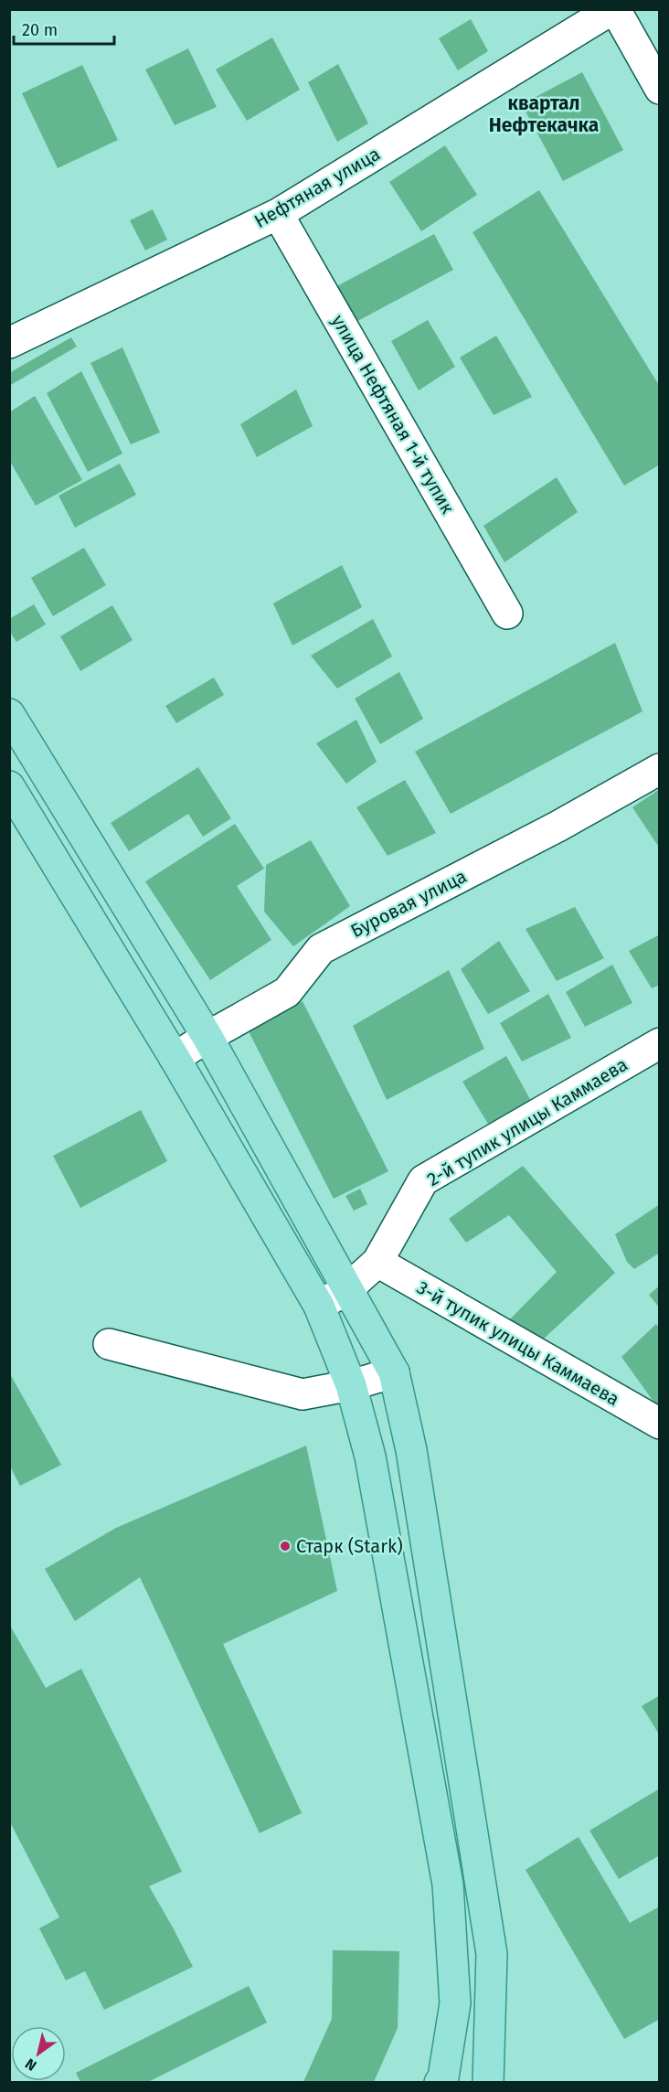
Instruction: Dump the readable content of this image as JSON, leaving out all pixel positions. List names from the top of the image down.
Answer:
{
  "streets": {
    "street": [
      "Нефтяная улица",
      "улица Нефтяная 1-й тупик",
      "Буровая улица",
      "2-й тупик улицы Каммаева",
      "3-й тупик улицы Каммаева"
    ]
  },
  "crossings": [
    ["Нефтяная улица", "улица Нефтяная 1-й тупик"],
    ["2-й тупик улицы Каммаева", "3-й тупик улицы Каммаева"]
  ],
  "districts": ["квартал Нефтекачка"],
  "places": ["Старк (Stark)"],
  "scale_bar": "20 m",
  "north": "bottom left"
}
